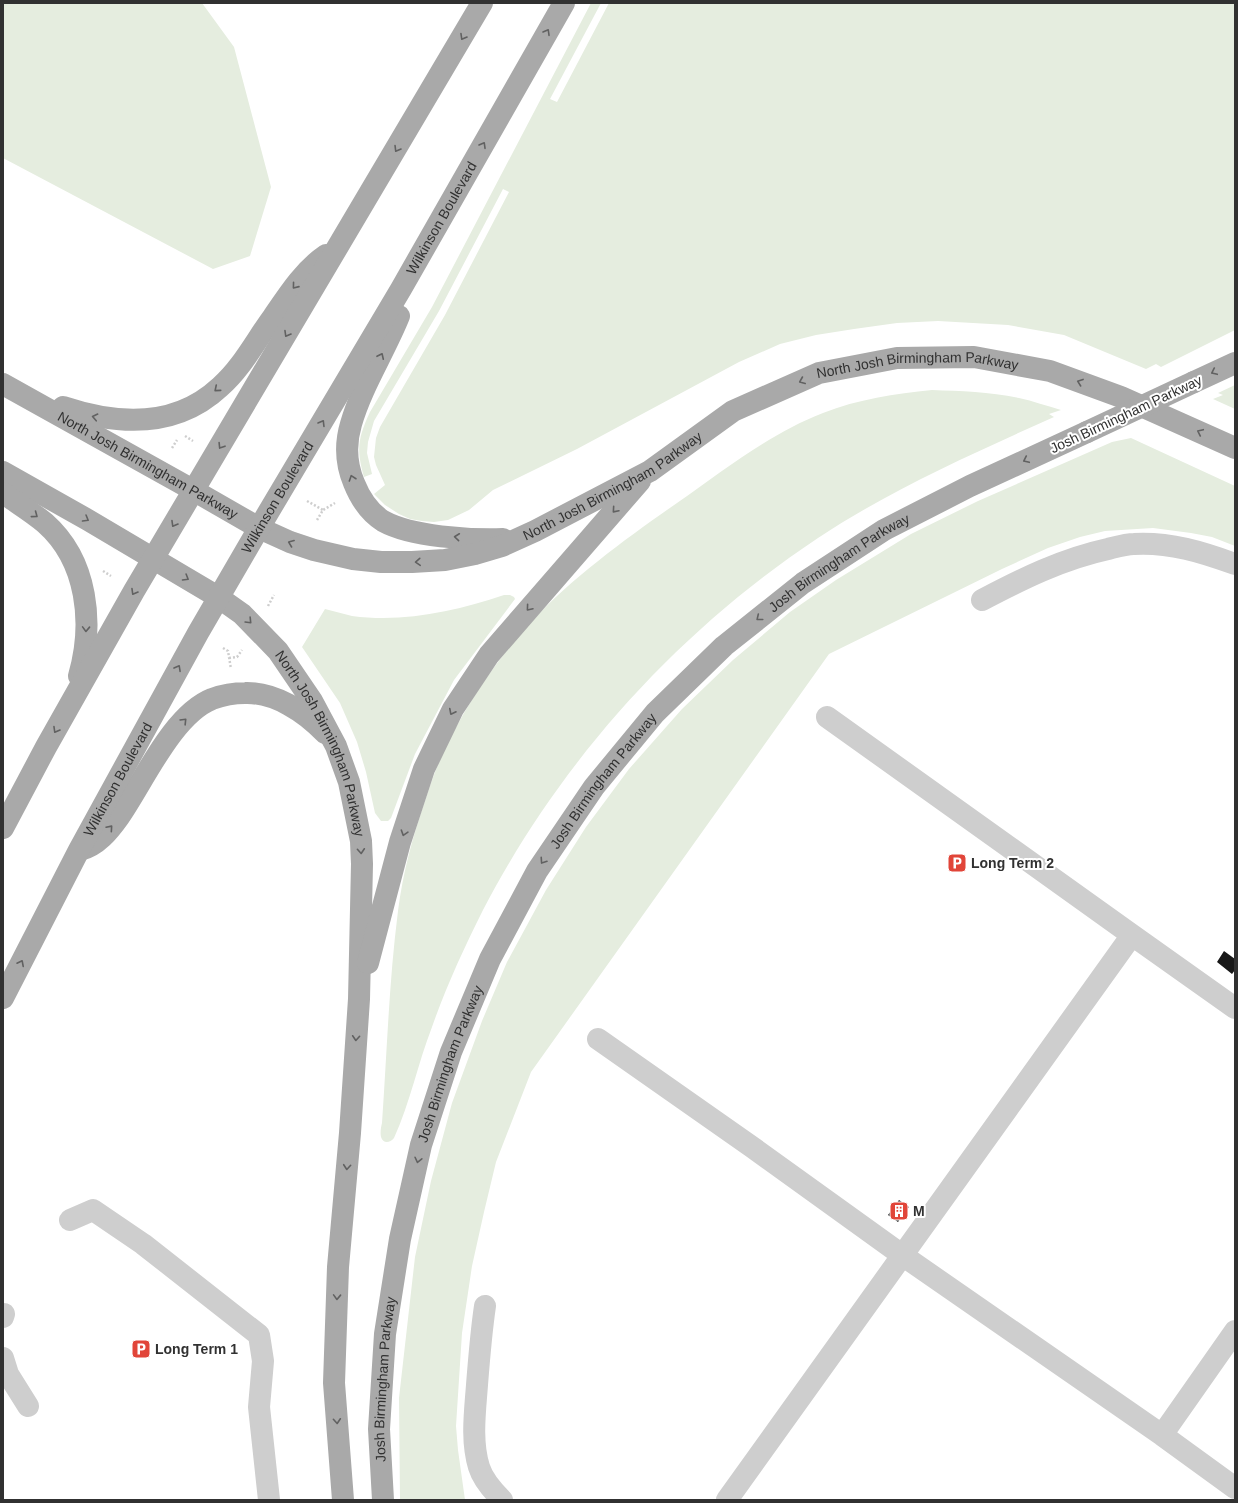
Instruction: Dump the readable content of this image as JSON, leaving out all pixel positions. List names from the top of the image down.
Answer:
{
  "streets": {
    "main road": ["Wilkinson Boulevard", "North Josh Birmingham Parkway", "Josh Birmingham Parkway"]
  },
  "crossings": [
    ["Wilkinson Boulevard", "North Josh Birmingham Parkway"]
  ],
  "places": {
    "parking": ["Long Term 2", "Long Term 1"],
    "building": ["M"]
  }
}
